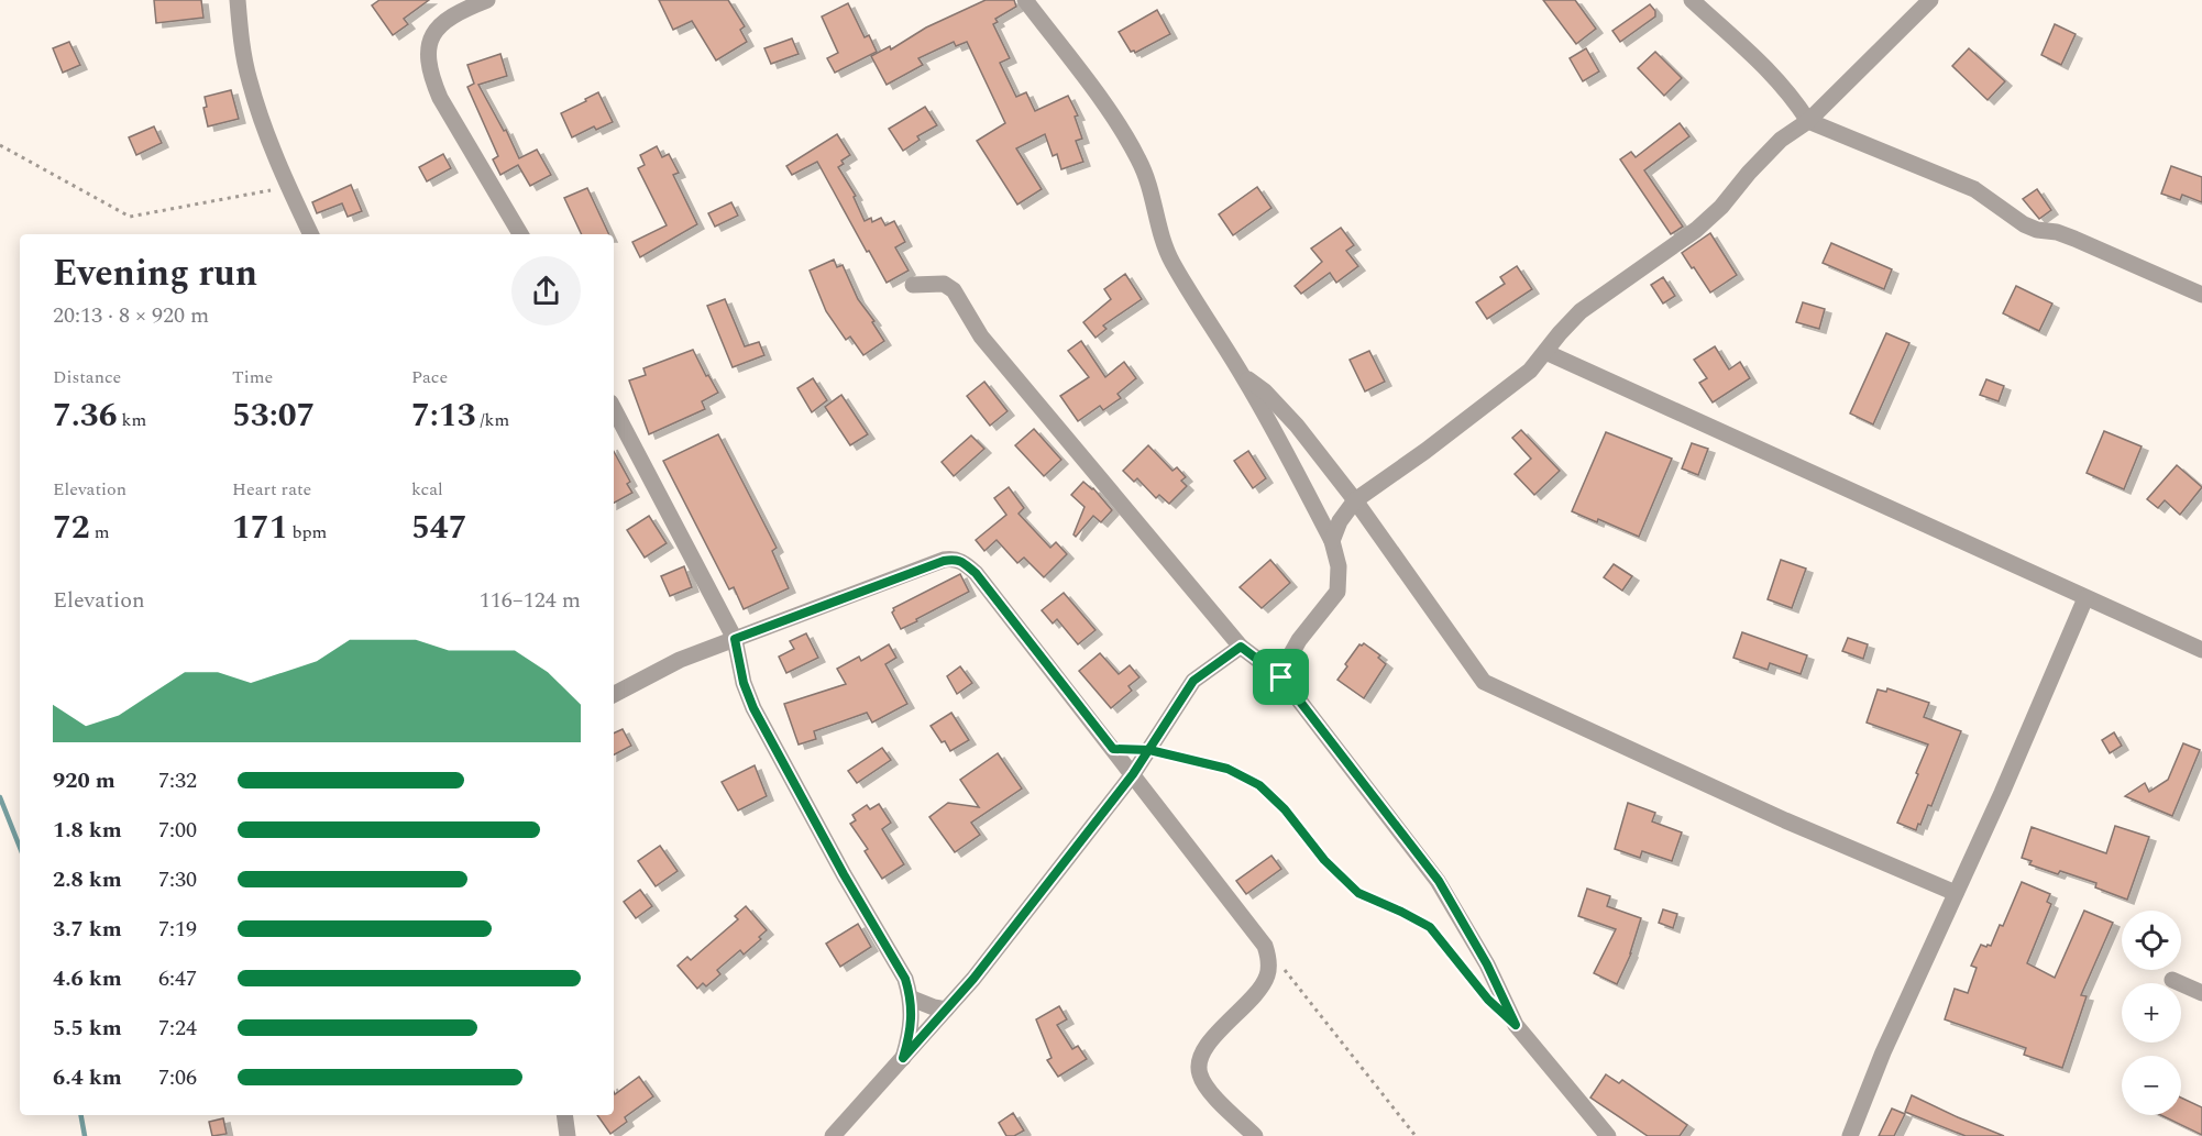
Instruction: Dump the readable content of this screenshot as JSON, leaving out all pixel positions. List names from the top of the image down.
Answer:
{
  "page": {
    "heading": ["Evening run", "20:13 · 8 × 920 m"],
    "stats": [
      ["Distance", "7.36 km"],
      ["Time", "53:07"],
      ["Pace", "7:13 /km"],
      ["Elevation", "72 m"],
      ["Heart rate", "171 bpm"],
      ["kcal", "547"]
    ],
    "chart": ["Elevation", "116–124 m"],
    "list": [
      {
        "name": "920 m",
        "note": "7:32"
      },
      {
        "name": "1.8 km",
        "note": "7:00"
      },
      {
        "name": "2.8 km",
        "note": "7:30"
      },
      {
        "name": "3.7 km",
        "note": "7:19"
      },
      {
        "name": "4.6 km",
        "note": "6:47"
      },
      {
        "name": "5.5 km",
        "note": "7:24"
      },
      {
        "name": "6.4 km",
        "note": "7:06"
      }
    ],
    "map_buttons": ["+", "−"]
  }
}
